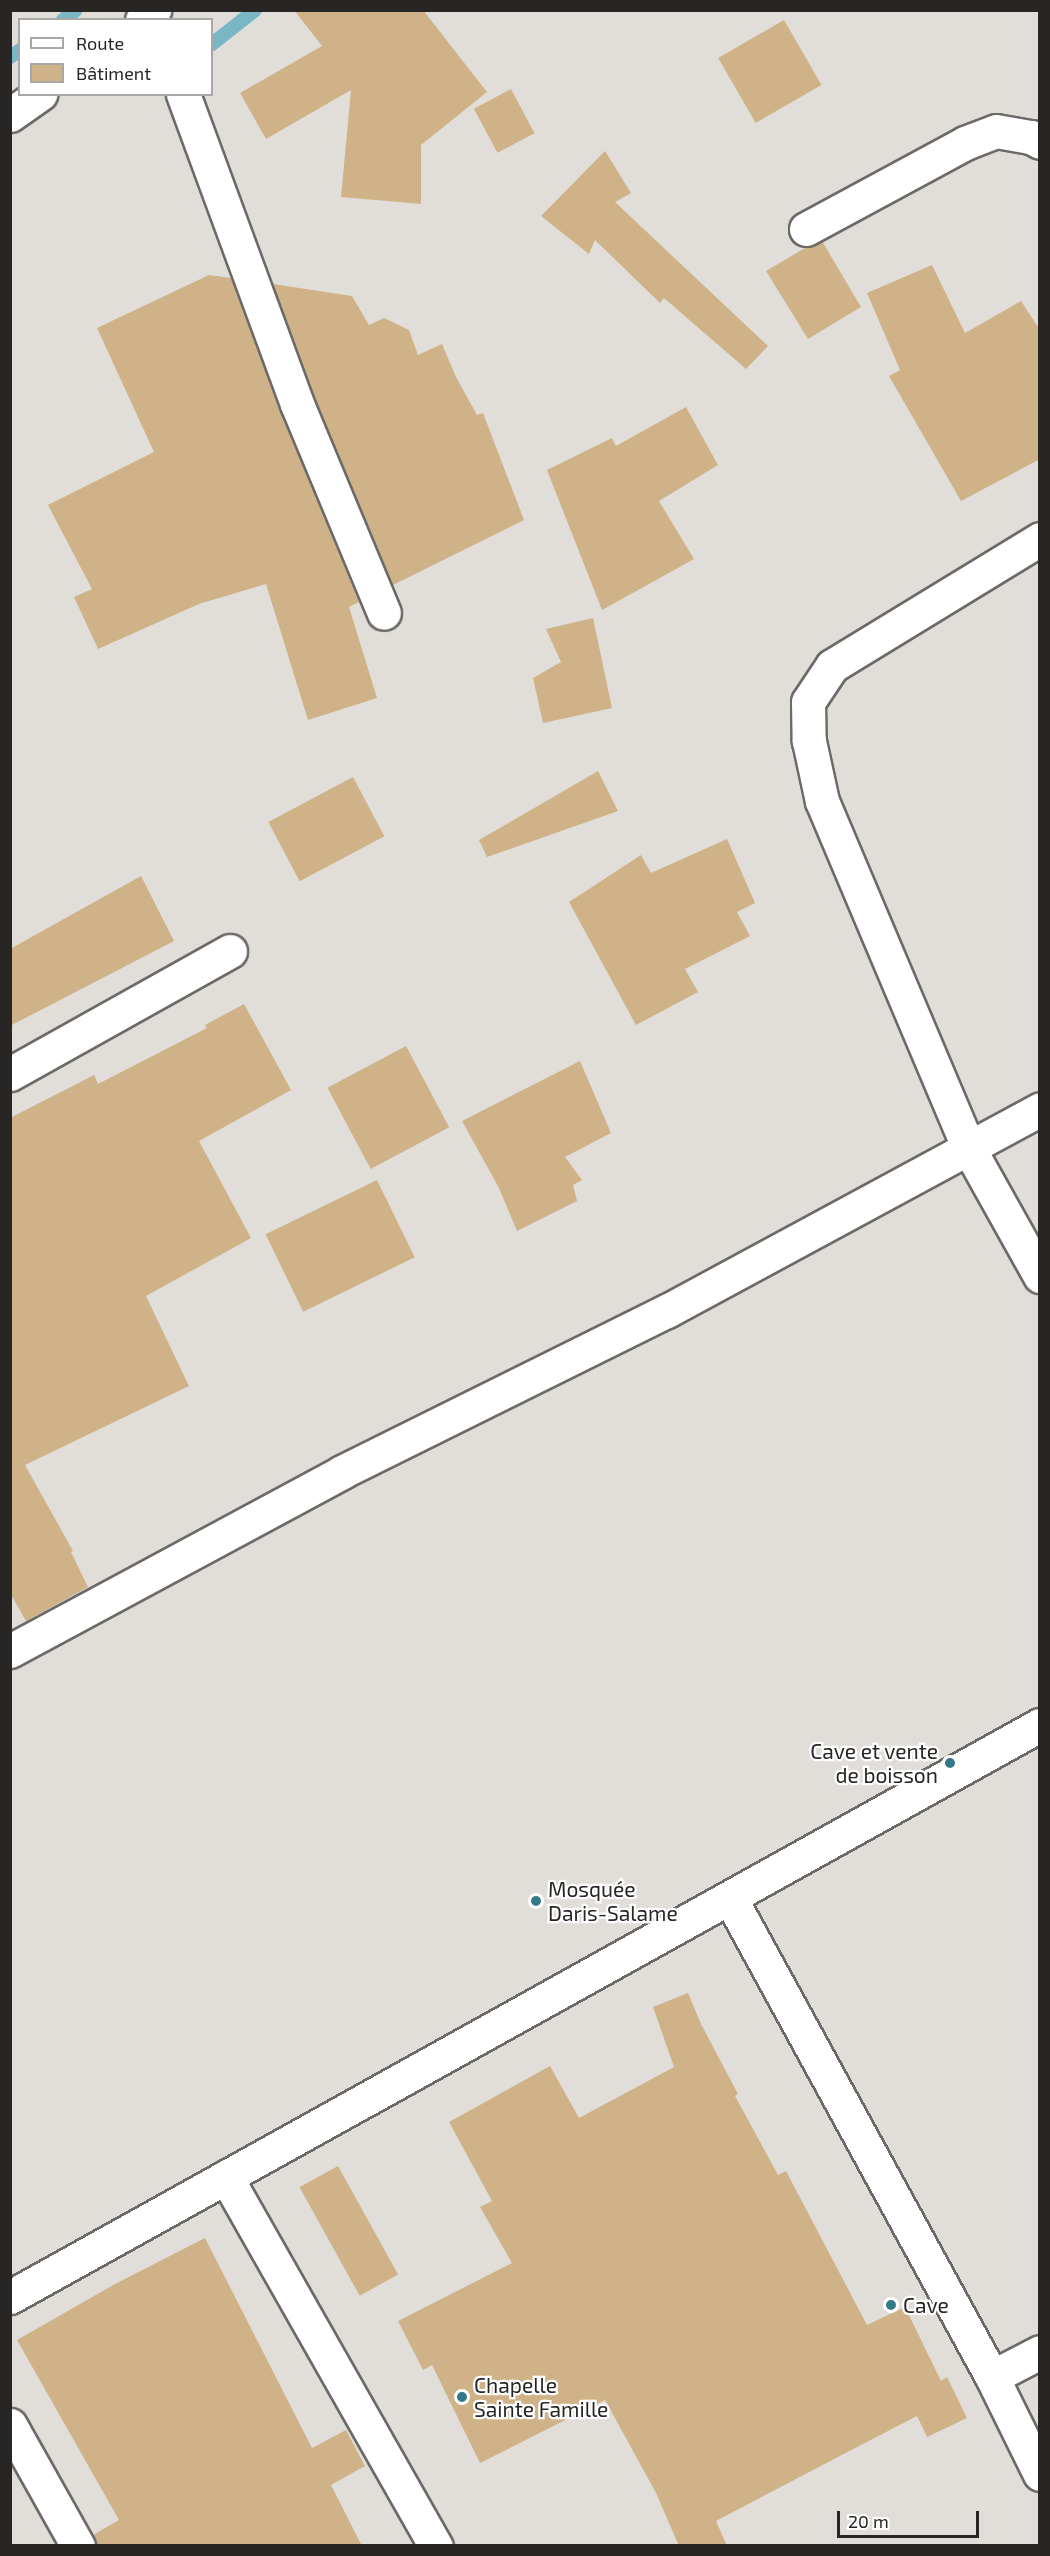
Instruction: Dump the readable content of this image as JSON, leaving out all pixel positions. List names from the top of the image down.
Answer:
{
  "places": [
    "Cave et vente de boisson",
    "Mosquée Daris-Salame",
    "Cave",
    "Chapelle Sainte Famille"
  ],
  "legend": ["Route", "Bâtiment"],
  "scale_bar": "20 m"
}
